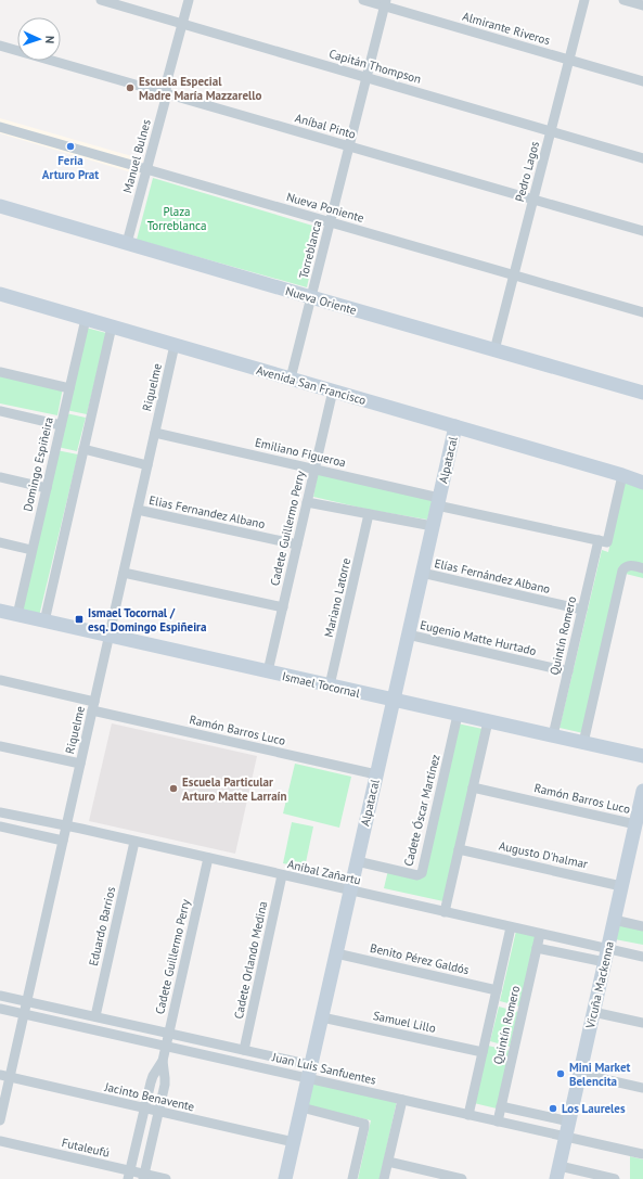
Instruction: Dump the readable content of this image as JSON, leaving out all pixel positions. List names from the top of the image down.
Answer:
{
  "streets": {
    "main road": [
      "Nueva Oriente",
      "Avenida San Francisco",
      "Alpatacal",
      "Ismael Tocornal",
      "Vicuña Mackenna"
    ],
    "street": [
      "Almirante Riveros",
      "Capitán Thompson",
      "Aníbal Pinto",
      "Manuel Bulnes",
      "Pedro Lagos",
      "Nueva Poniente",
      "Torreblanca",
      "Riquelme",
      "Emiliano Figueroa",
      "Domingo Espiñeira",
      "Elias Fernandez Albano",
      "Cadete Guillermo Perry",
      "Elías Fernández Albano",
      "Mariano Latorre",
      "Quintín Romero",
      "Eugenio Matte Hurtado",
      "Ramón Barros Luco",
      "Cadete Óscar Martínez",
      "Augusto D'halmar",
      "Aníbal Zañartu",
      "Eduardo Barrios",
      "Benito Pérez Galdós",
      "Cadete Orlando Medina",
      "Samuel Lillo",
      "Juan Luis Sanfuentes",
      "Jacinto Benavente",
      "Futaleufú"
    ]
  },
  "crossings": [
    ["Almirante Riveros", "Pedro Lagos"],
    ["Almirante Riveros", "Torreblanca"],
    ["Capitán Thompson", "Manuel Bulnes"],
    ["Capitán Thompson", "Pedro Lagos"],
    ["Capitán Thompson", "Torreblanca"],
    ["Aníbal Pinto", "Manuel Bulnes"],
    ["Aníbal Pinto", "Pedro Lagos"],
    ["Aníbal Pinto", "Torreblanca"],
    ["Manuel Bulnes", "Nueva Poniente"],
    ["Manuel Bulnes", "Nueva Oriente"],
    ["Pedro Lagos", "Nueva Poniente"],
    ["Pedro Lagos", "Nueva Oriente"],
    ["Nueva Poniente", "Torreblanca"],
    ["Torreblanca", "Nueva Oriente"],
    ["Torreblanca", "Avenida San Francisco"],
    ["Avenida San Francisco", "Riquelme"],
    ["Avenida San Francisco", "Alpatacal"],
    ["Avenida San Francisco", "Domingo Espiñeira"],
    ["Avenida San Francisco", "Cadete Guillermo Perry"],
    ["Avenida San Francisco", "Quintín Romero"],
    ["Riquelme", "Emiliano Figueroa"],
    ["Riquelme", "Elias Fernandez Albano"],
    ["Riquelme", "Ismael Tocornal"],
    ["Riquelme", "Ramón Barros Luco"],
    ["Riquelme", "Aníbal Zañartu"],
    ["Riquelme", "Juan Luis Sanfuentes"],
    ["Riquelme", "Jacinto Benavente"],
    ["Emiliano Figueroa", "Alpatacal"],
    ["Emiliano Figueroa", "Cadete Guillermo Perry"],
    ["Emiliano Figueroa", "Quintín Romero"],
    ["Alpatacal", "Elías Fernández Albano"],
    ["Alpatacal", "Eugenio Matte Hurtado"],
    ["Alpatacal", "Ismael Tocornal"],
    ["Alpatacal", "Ramón Barros Luco"],
    ["Alpatacal", "Cadete Óscar Martínez"],
    ["Alpatacal", "Aníbal Zañartu"],
    ["Alpatacal", "Benito Pérez Galdós"],
    ["Alpatacal", "Samuel Lillo"],
    ["Alpatacal", "Juan Luis Sanfuentes"],
    ["Alpatacal", "Jacinto Benavente"],
    ["Domingo Espiñeira", "Ismael Tocornal"],
    ["Elias Fernandez Albano", "Cadete Guillermo Perry"],
    ["Cadete Guillermo Perry", "Ismael Tocornal"],
    ["Cadete Guillermo Perry", "Aníbal Zañartu"],
    ["Cadete Guillermo Perry", "Juan Luis Sanfuentes"],
    ["Cadete Guillermo Perry", "Jacinto Benavente"],
    ["Cadete Guillermo Perry", "Futaleufú"],
    ["Elías Fernández Albano", "Quintín Romero"],
    ["Mariano Latorre", "Ismael Tocornal"],
    ["Quintín Romero", "Eugenio Matte Hurtado"],
    ["Quintín Romero", "Ismael Tocornal"],
    ["Quintín Romero", "Aníbal Zañartu"],
    ["Quintín Romero", "Benito Pérez Galdós"],
    ["Quintín Romero", "Samuel Lillo"],
    ["Quintín Romero", "Juan Luis Sanfuentes"],
    ["Ismael Tocornal", "Cadete Óscar Martínez"],
    ["Ramón Barros Luco", "Vicuña Mackenna"],
    ["Augusto D'halmar", "Vicuña Mackenna"],
    ["Aníbal Zañartu", "Eduardo Barrios"],
    ["Aníbal Zañartu", "Cadete Orlando Medina"],
    ["Aníbal Zañartu", "Vicuña Mackenna"],
    ["Eduardo Barrios", "Juan Luis Sanfuentes"],
    ["Cadete Orlando Medina", "Juan Luis Sanfuentes"],
    ["Vicuña Mackenna", "Juan Luis Sanfuentes"]
  ],
  "parks": ["Plaza Torreblanca"],
  "places": {
    "other": [
      "Escuela Especial Madre María Mazzarello",
      "Feria Arturo Prat",
      "Escuela Particular Arturo Matte Larraín",
      "Mini Market Belencita",
      "Los Laureles"
    ],
    "transit": ["Ismael Tocornal / esq. Domingo Espiñeira"]
  },
  "north": "right"
}
